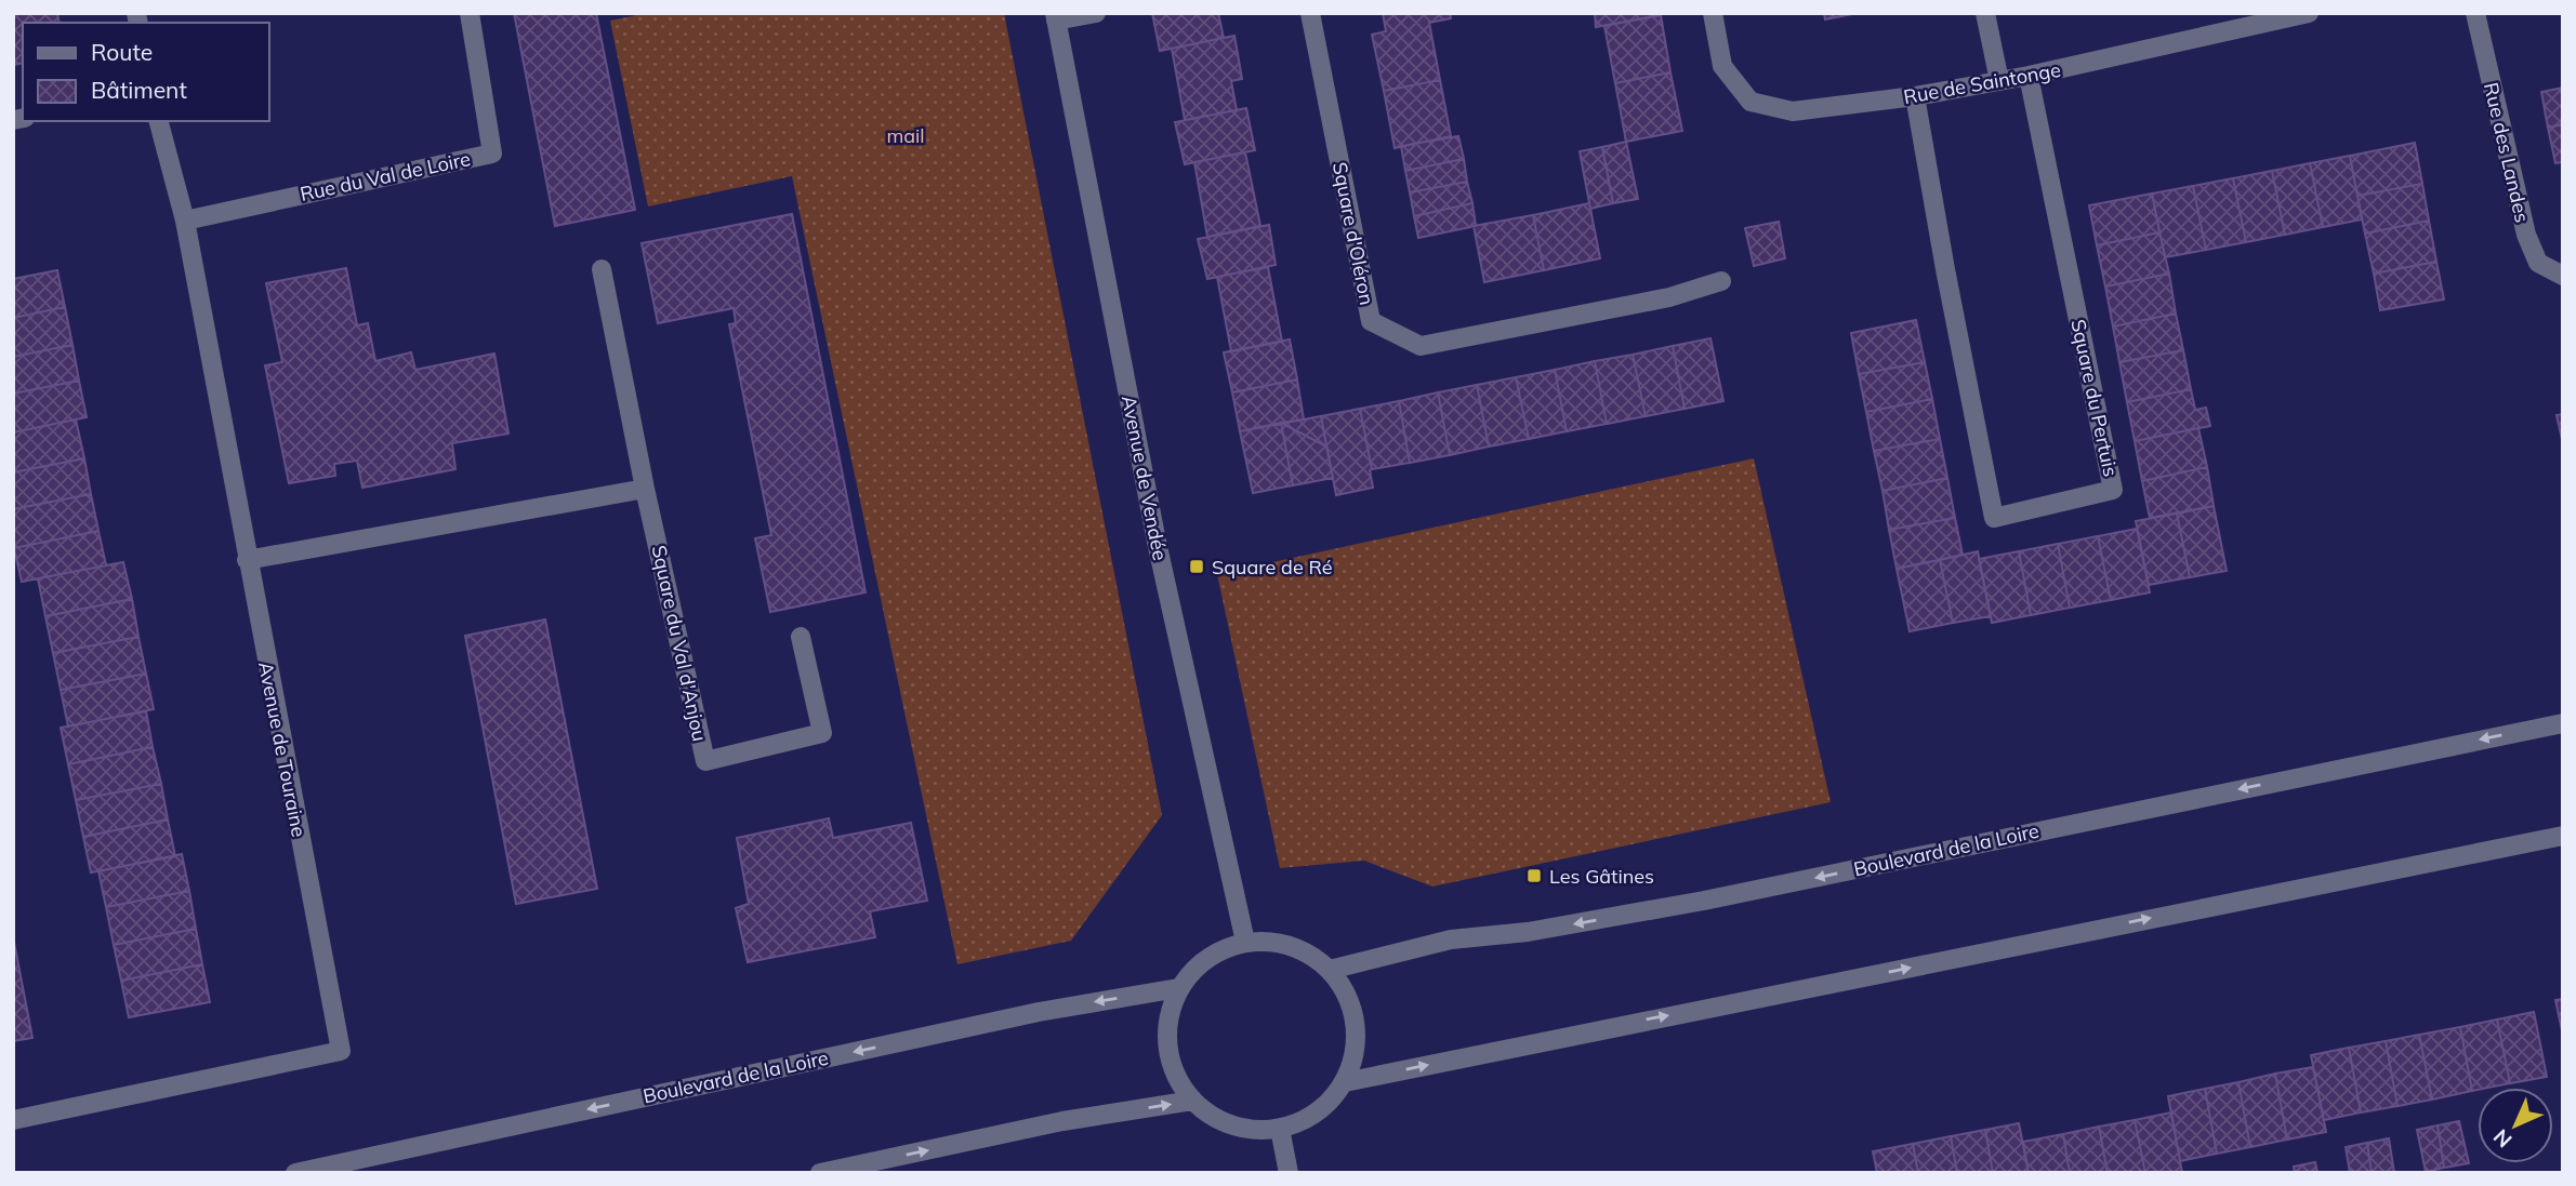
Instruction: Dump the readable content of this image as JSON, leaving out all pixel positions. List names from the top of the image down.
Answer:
{
  "streets": {
    "street": [
      "Rue de Saintonge",
      "Rue des Landes",
      "Rue du Val de Loire",
      "Square d'Oléron",
      "Square du Pertuis",
      "Avenue de Vendée",
      "Square du Val d'Anjou",
      "Avenue de Touraine",
      "Boulevard de la Loire"
    ]
  },
  "crossings": [
    ["Rue de Saintonge", "Square du Pertuis"],
    ["Rue du Val de Loire", "Avenue de Touraine"],
    ["Avenue de Vendée", "Boulevard de la Loire"]
  ],
  "parks": ["mail"],
  "places": {
    "transit": ["Square de Ré", "Les Gâtines"]
  },
  "legend": ["Route", "Bâtiment"],
  "north": "bottom left"
}
